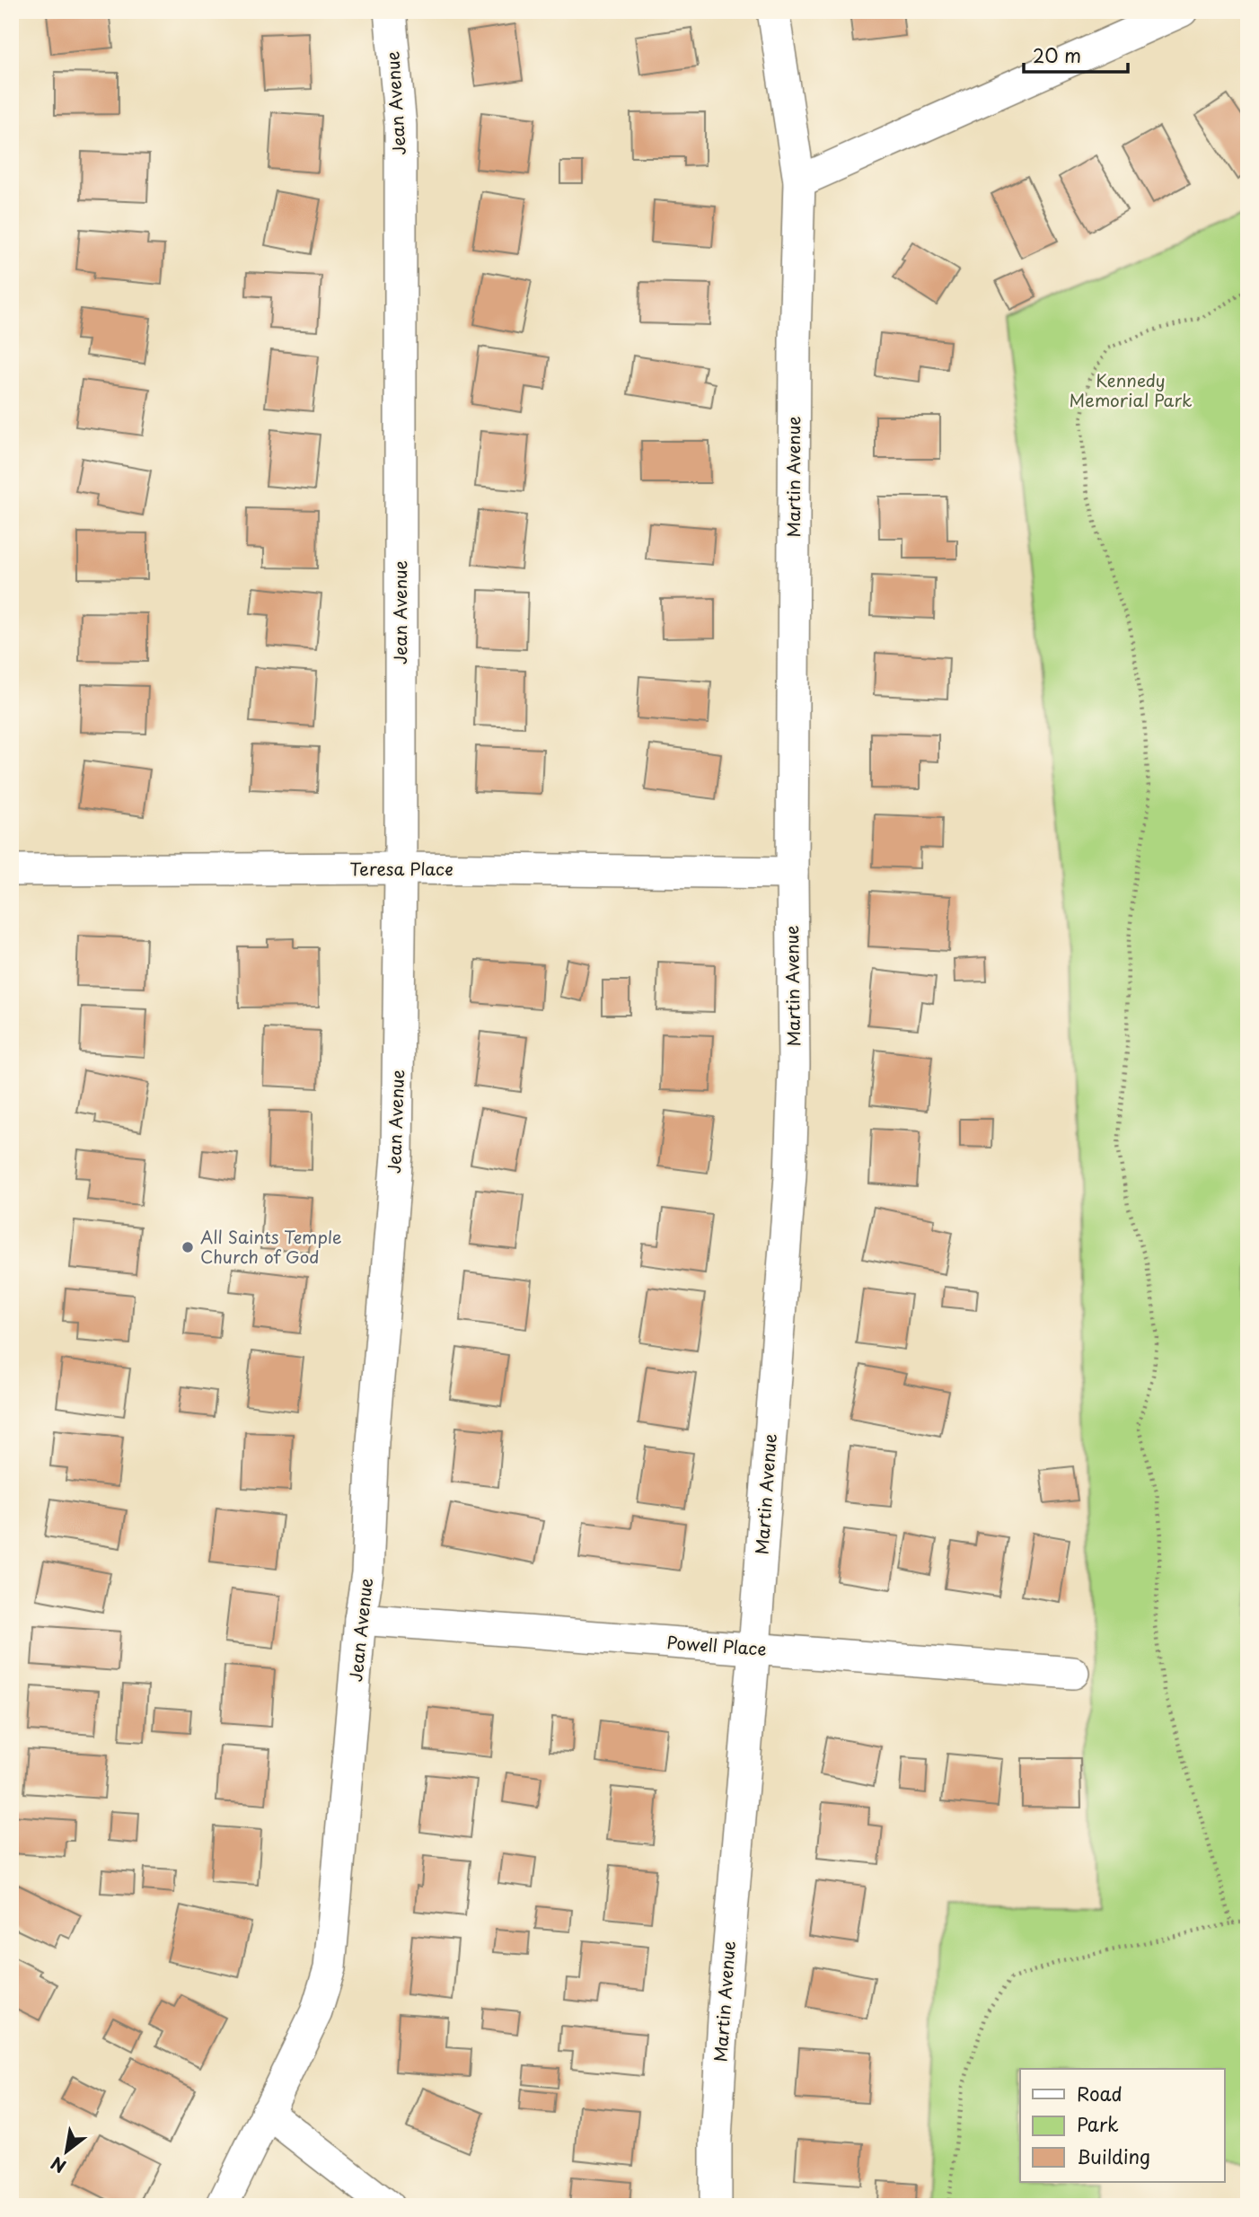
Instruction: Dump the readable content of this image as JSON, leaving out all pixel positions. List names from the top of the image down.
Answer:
{
  "streets": {
    "street": [
      "Jean Avenue",
      "Martin Avenue",
      "Teresa Place",
      "Powell Place"
    ]
  },
  "crossings": [
    ["Jean Avenue", "Teresa Place"],
    ["Jean Avenue", "Powell Place"],
    ["Martin Avenue", "Teresa Place"],
    ["Martin Avenue", "Powell Place"]
  ],
  "parks": ["Kennedy Memorial Park"],
  "places": ["All Saints Temple Church of God"],
  "legend": ["Road", "Park", "Building"],
  "scale_bar": "20 m",
  "north": "bottom left"
}
